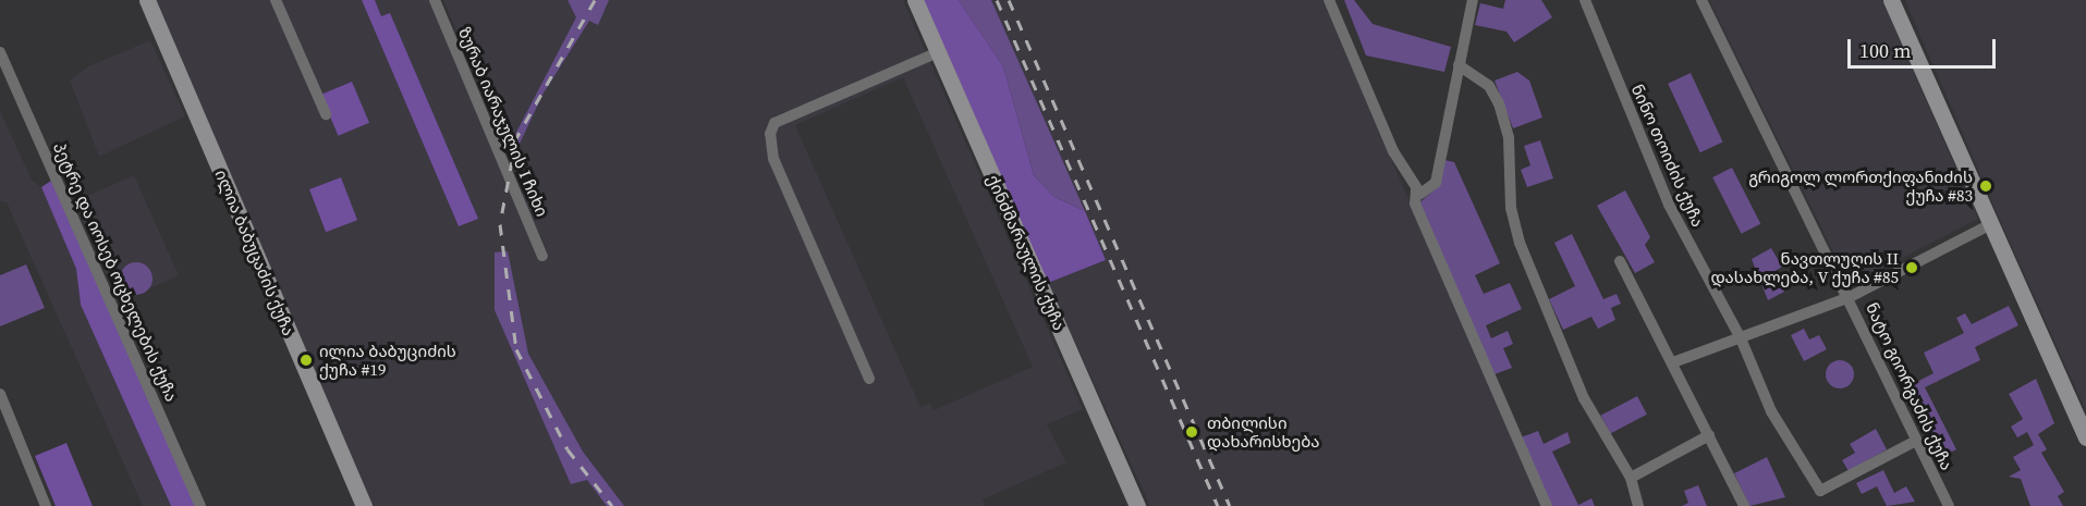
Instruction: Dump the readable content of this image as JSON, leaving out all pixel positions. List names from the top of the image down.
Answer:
{
  "streets": {
    "street": [
      "ზურაბ იარაჯულის I ჩიხი",
      "ნინო თოიძის ქუჩა",
      "ილია ბაბუცაძის ქუჩა",
      "ქინძმარაულის ქუჩა",
      "პეტრე და იოსებ ოცხელების ქუჩა",
      "ნატო გიორგაძის ქუჩა"
    ]
  },
  "crossings": [
    ["ნინო თოიძის ქუჩა", "ნატო გიორგაძის ქუჩა"]
  ],
  "places": [
    "გრიგოლ ლორთქიფანიძის ქუჩა #83",
    "ნავთლუღის II დასახლება, V ქუჩა #85",
    "ილია ბაბუციძის ქუჩა #19",
    "თბილისი დახარისხება"
  ],
  "scale_bar": "100 m"
}
